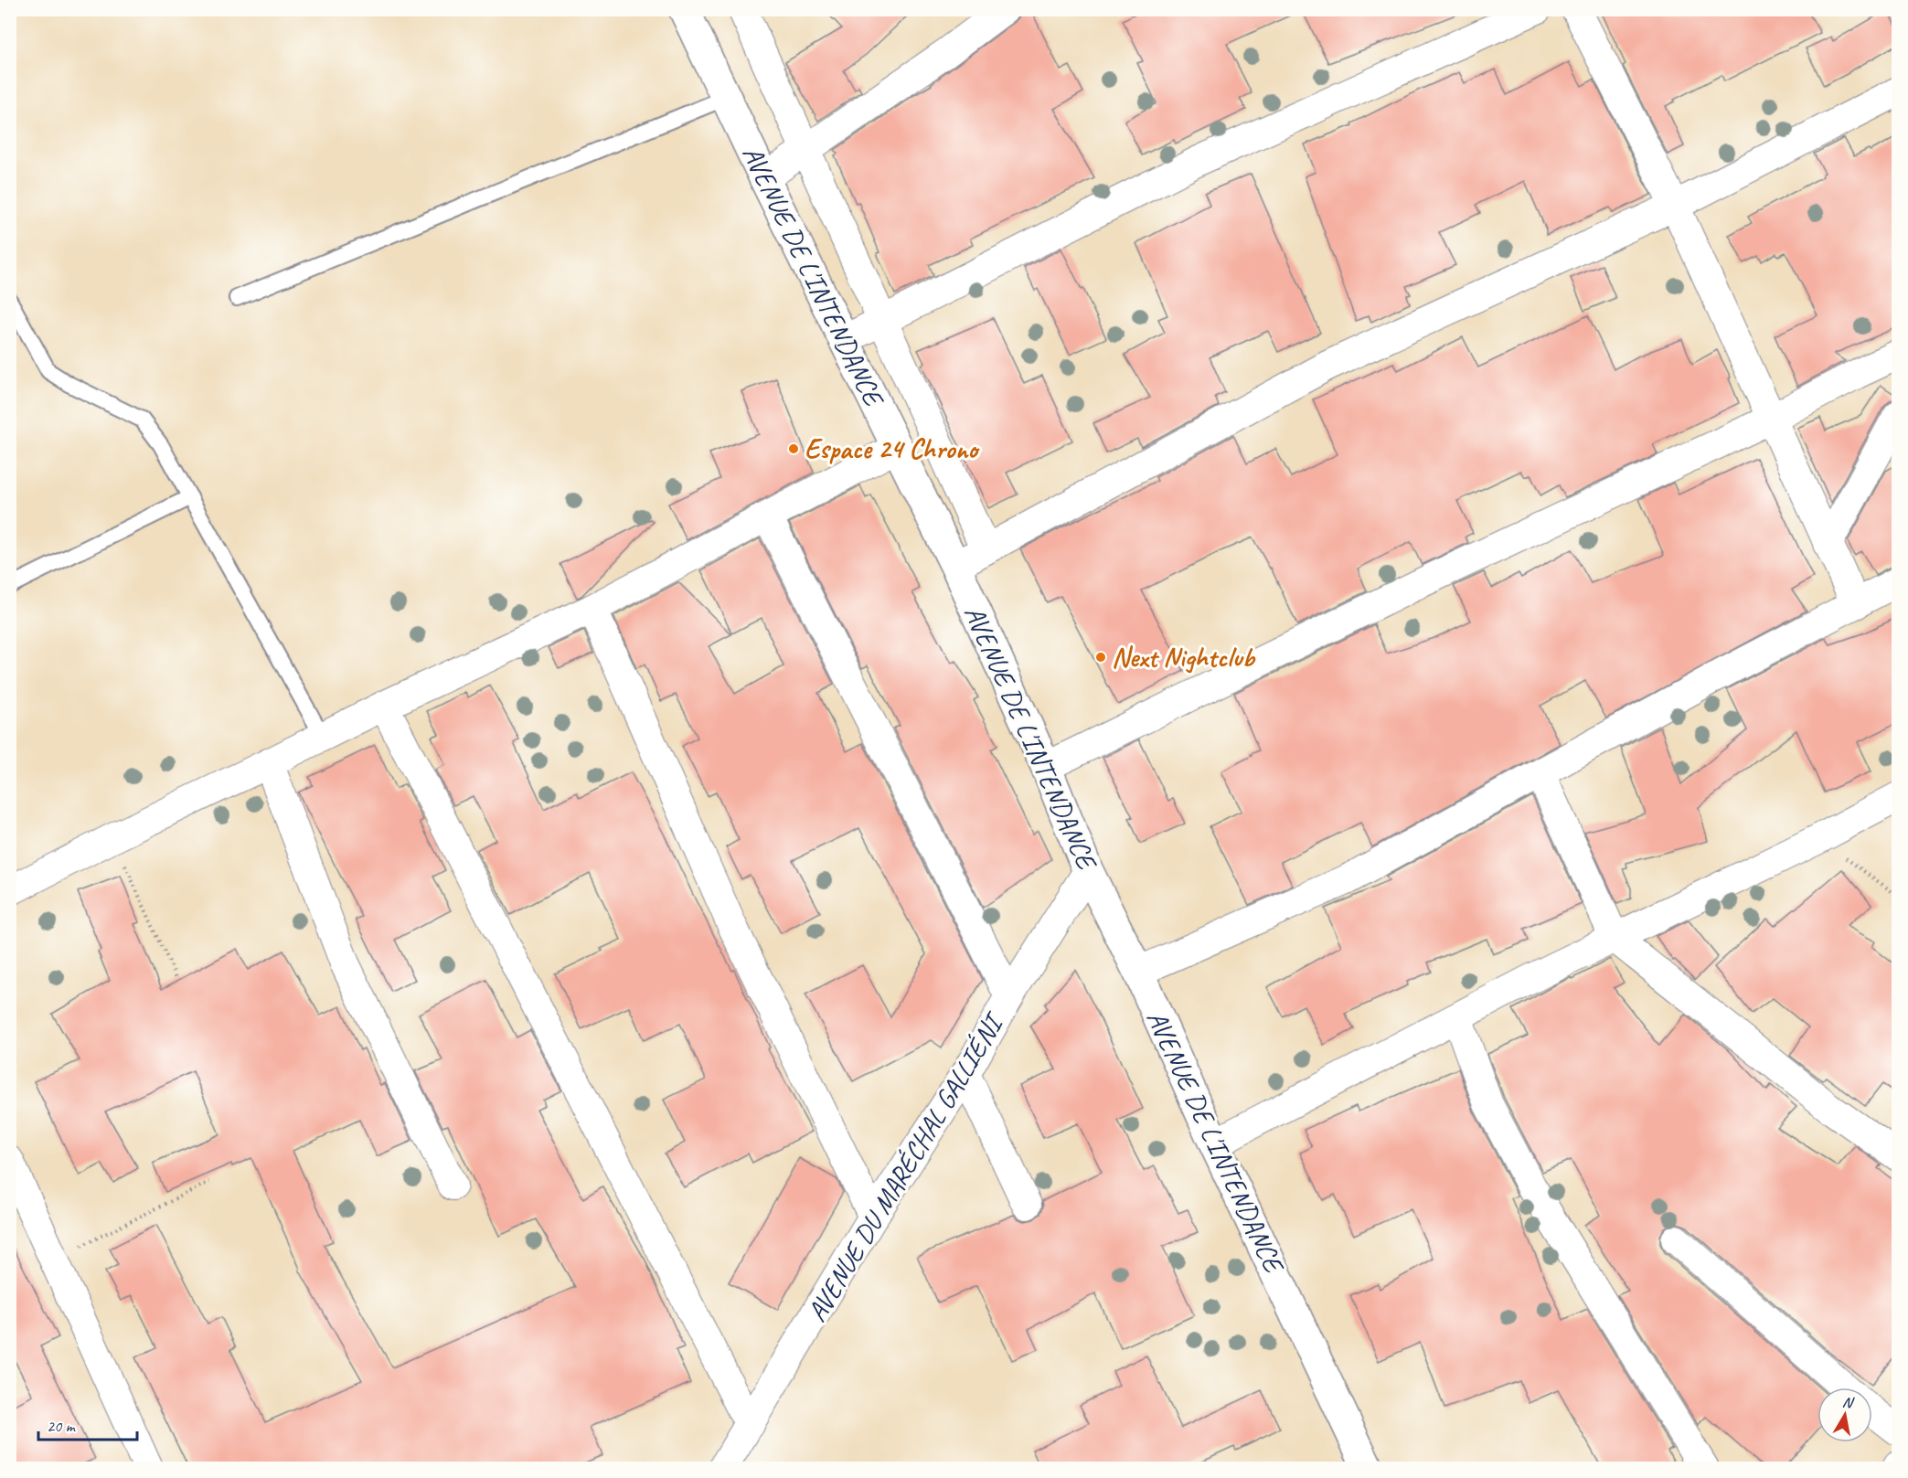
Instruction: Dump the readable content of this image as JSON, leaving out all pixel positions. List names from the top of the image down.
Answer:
{
  "streets": {
    "main road": ["AVENUE DE L'INTENDANCE"],
    "street": ["AVENUE DU MARÉCHAL GALLIÉNI"]
  },
  "crossings": [
    ["AVENUE DE L'INTENDANCE", "AVENUE DU MARÉCHAL GALLIÉNI"]
  ],
  "places": ["Espace 24 Chrono", "Next Nightclub"],
  "scale_bar": "20 m",
  "north": "top"
}
